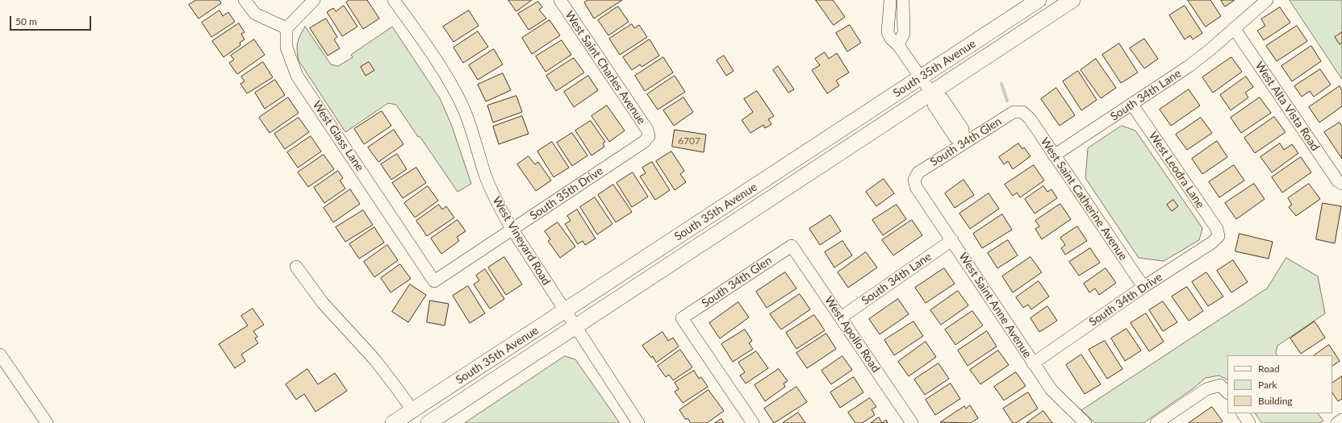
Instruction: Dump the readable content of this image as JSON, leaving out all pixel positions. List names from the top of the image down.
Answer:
{
  "streets": {
    "main road": ["South 35th Avenue"],
    "street": [
      "West Saint Charles Avenue",
      "South 34th Lane",
      "West Alta Vista Road",
      "West Glass Lane",
      "South 34th Glen",
      "West Leodra Lane",
      "South 35th Drive",
      "West Saint Catherine Avenue",
      "West Vineyard Road",
      "South 34th Drive",
      "West Saint Anne Avenue",
      "West Apollo Road"
    ]
  },
  "crossings": [
    ["West Saint Charles Avenue", "South 35th Drive"],
    ["South 35th Avenue", "West Vineyard Road"],
    ["South 34th Lane", "West Alta Vista Road"],
    ["South 34th Lane", "West Leodra Lane"],
    ["South 34th Lane", "West Saint Catherine Avenue"],
    ["South 34th Lane", "West Saint Anne Avenue"],
    ["South 34th Lane", "West Apollo Road"],
    ["West Glass Lane", "South 35th Drive"],
    ["South 34th Glen", "West Saint Catherine Avenue"],
    ["South 34th Glen", "West Saint Anne Avenue"],
    ["South 34th Glen", "West Apollo Road"],
    ["West Leodra Lane", "South 34th Drive"],
    ["South 35th Drive", "West Vineyard Road"],
    ["West Saint Catherine Avenue", "South 34th Drive"],
    ["South 34th Drive", "West Saint Anne Avenue"]
  ],
  "house_numbers": ["6707"],
  "legend": ["Road", "Park", "Building"],
  "scale_bar": "50 m"
}
